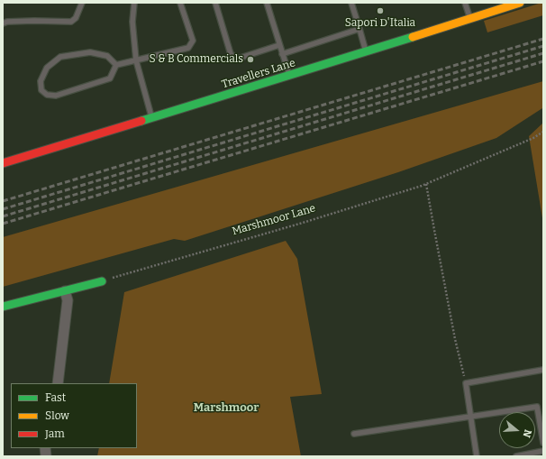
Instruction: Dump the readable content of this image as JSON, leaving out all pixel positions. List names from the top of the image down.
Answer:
{
  "streets": {
    "street": ["Travellers Lane"],
    "path": ["Marshmoor Lane"]
  },
  "districts": ["Marshmoor"],
  "places": ["Sapori D'Italia", "S & B Commercials"],
  "legend": ["Fast", "Slow", "Jam"],
  "north": "right"
}
